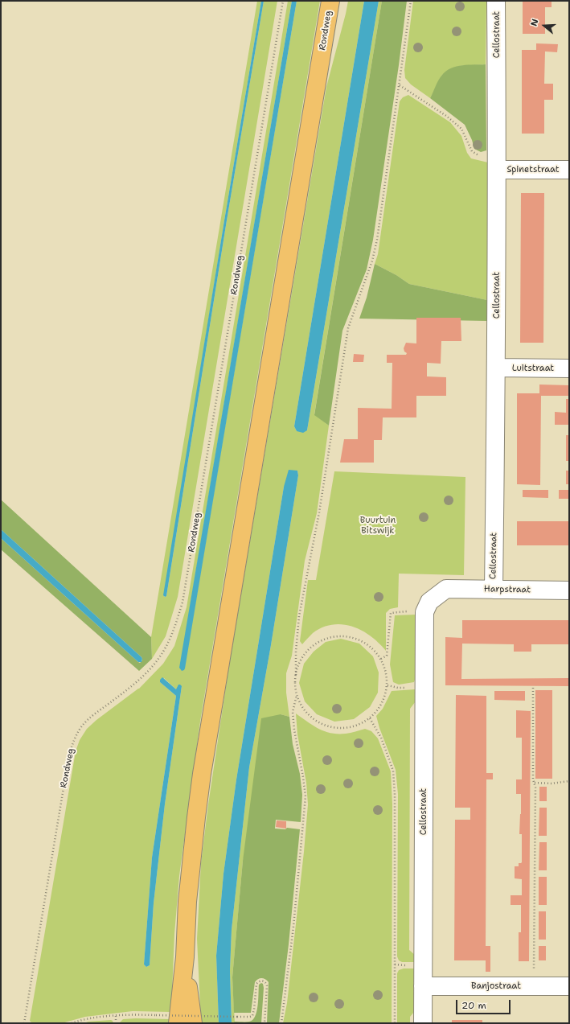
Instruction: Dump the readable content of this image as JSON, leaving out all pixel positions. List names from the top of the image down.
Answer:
{
  "streets": {
    "main road": ["Rondweg"],
    "street": [
      "Cellostraat",
      "Spinetstraat",
      "Luitstraat",
      "Harpstraat",
      "Banjostraat"
    ]
  },
  "crossings": [
    ["Cellostraat", "Spinetstraat"],
    ["Cellostraat", "Luitstraat"],
    ["Cellostraat", "Harpstraat"],
    ["Cellostraat", "Banjostraat"]
  ],
  "parks": ["Buurtuin Bitswijk"],
  "scale_bar": "20 m",
  "north": "left"
}
